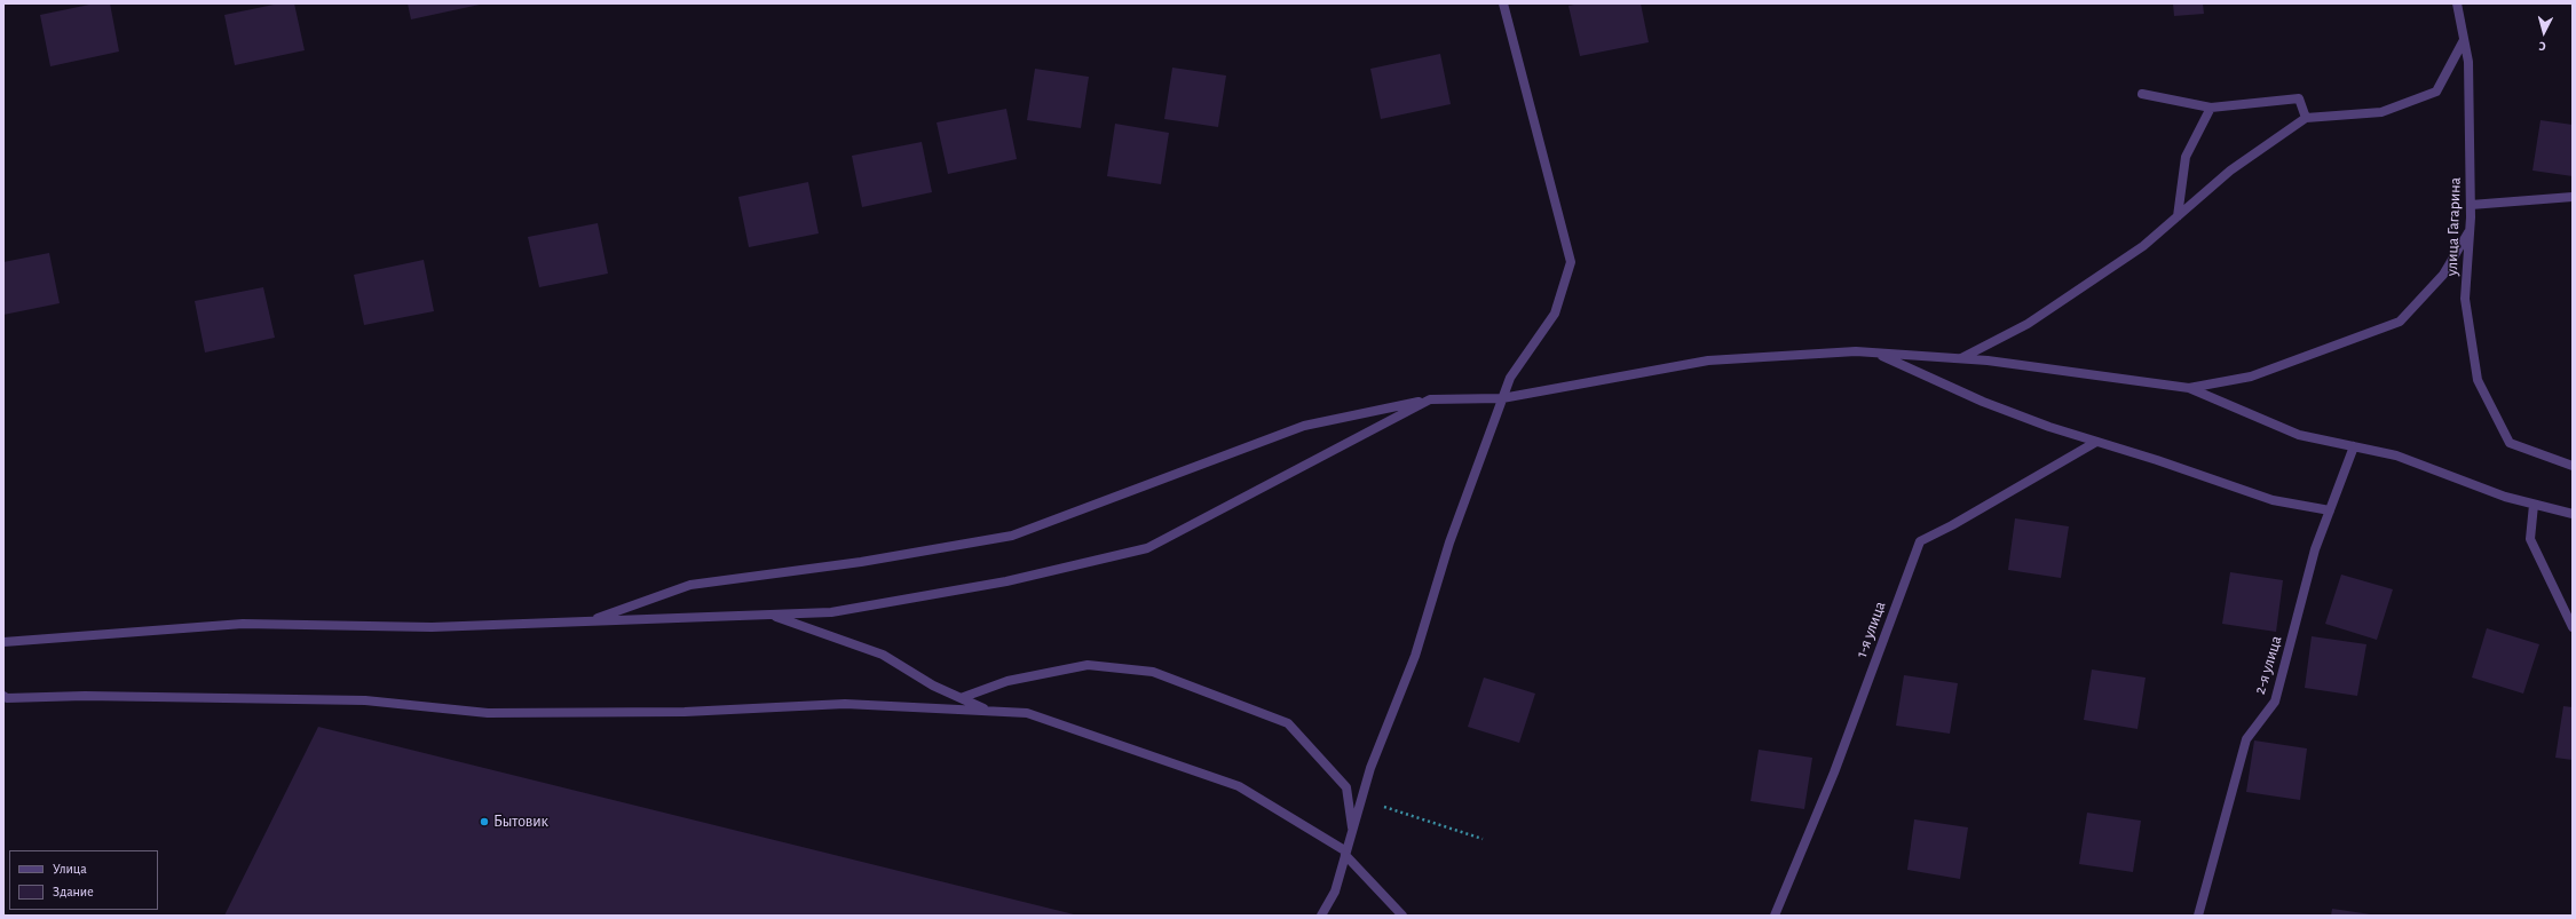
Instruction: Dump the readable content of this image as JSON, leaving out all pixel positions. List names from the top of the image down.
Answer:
{
  "streets": {
    "street": ["улица Гагарина", "1-я улица", "2-я улица"]
  },
  "places": ["Бытовик"],
  "legend": ["Улица", "Здание"],
  "north": "bottom"
}
